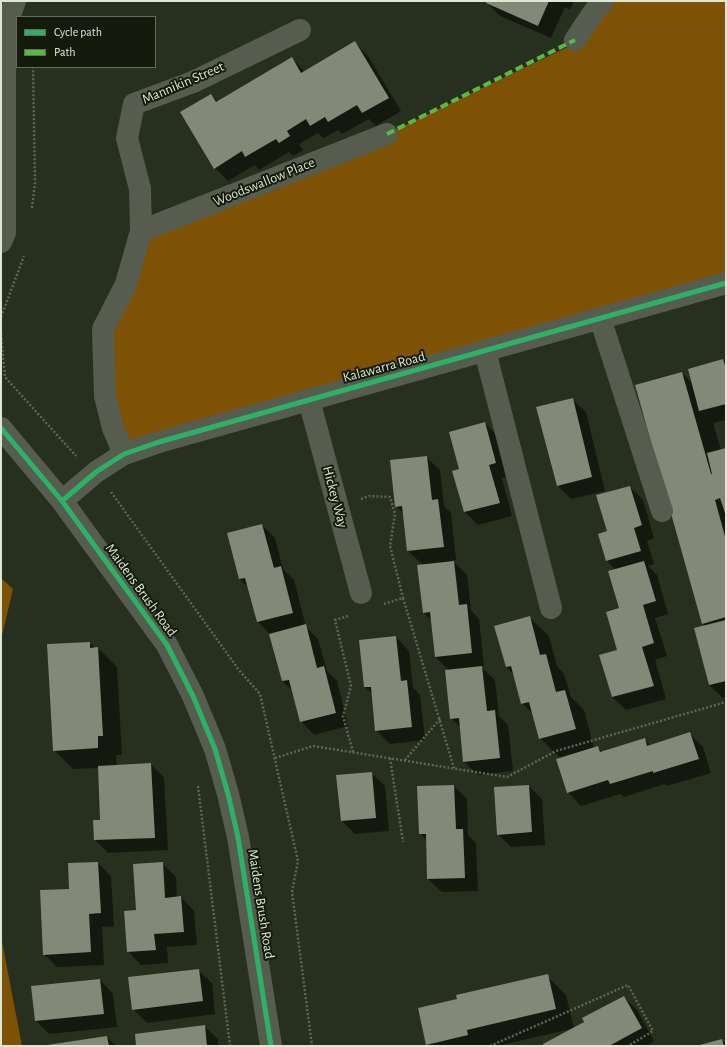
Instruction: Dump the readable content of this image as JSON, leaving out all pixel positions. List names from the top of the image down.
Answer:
{
  "streets": {
    "street": [
      "Mannikin Street",
      "Woodswallow Place",
      "Kalawarra Road",
      "Hickey Way",
      "Maidens Brush Road"
    ]
  },
  "crossings": [
    ["Mannikin Street", "Woodswallow Place"],
    ["Mannikin Street", "Kalawarra Road"],
    ["Kalawarra Road", "Hickey Way"],
    ["Kalawarra Road", "Maidens Brush Road"]
  ],
  "legend": ["Cycle path", "Path"]
}
